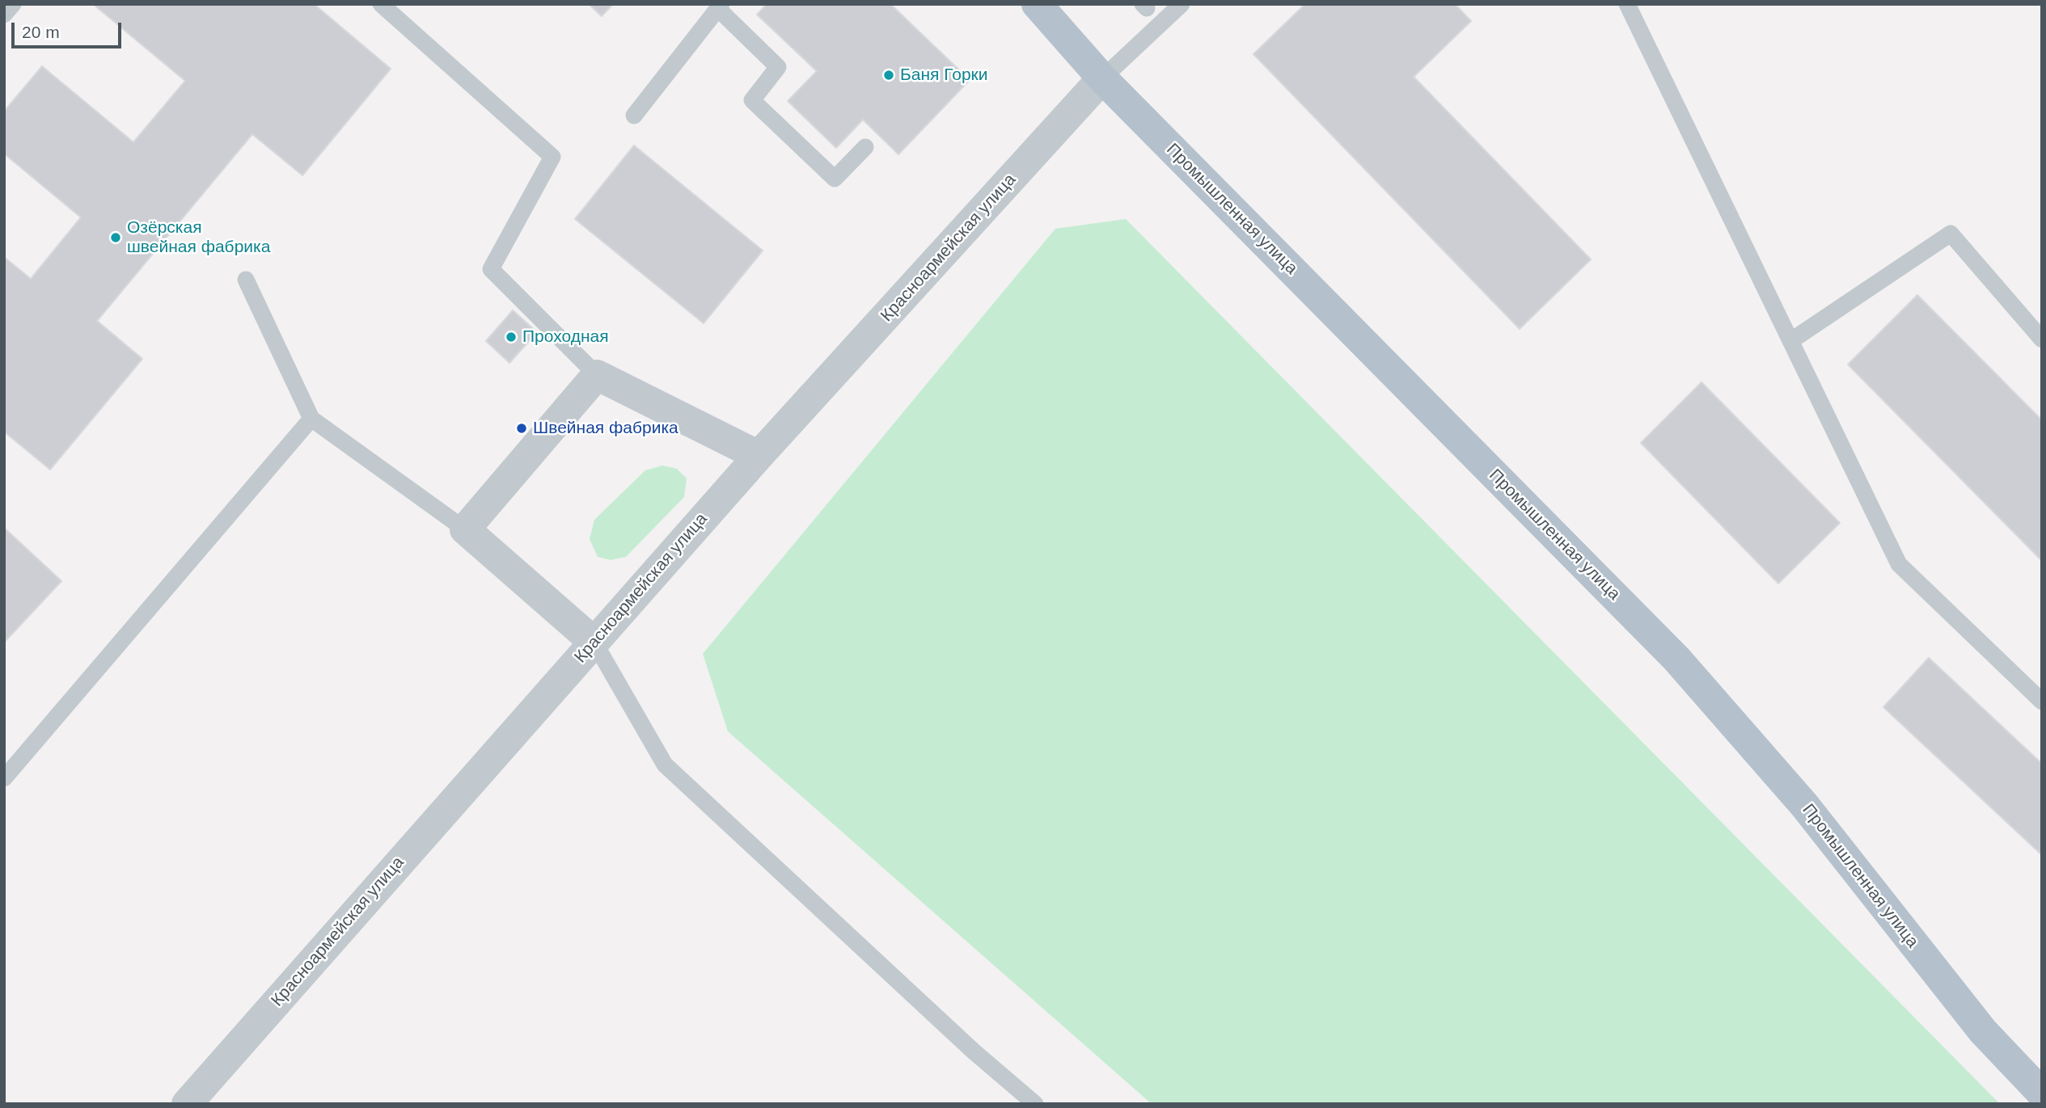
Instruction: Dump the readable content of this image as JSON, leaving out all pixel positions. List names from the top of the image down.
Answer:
{
  "streets": {
    "main road": ["Промышленная улица"],
    "street": ["Красноармейская улица"]
  },
  "crossings": [
    ["Промышленная улица", "Красноармейская улица"]
  ],
  "places": [
    "Баня Горки",
    "Озёрская швейная фабрика",
    "Проходная",
    "Швейная фабрика"
  ],
  "scale_bar": "20 m"
}
